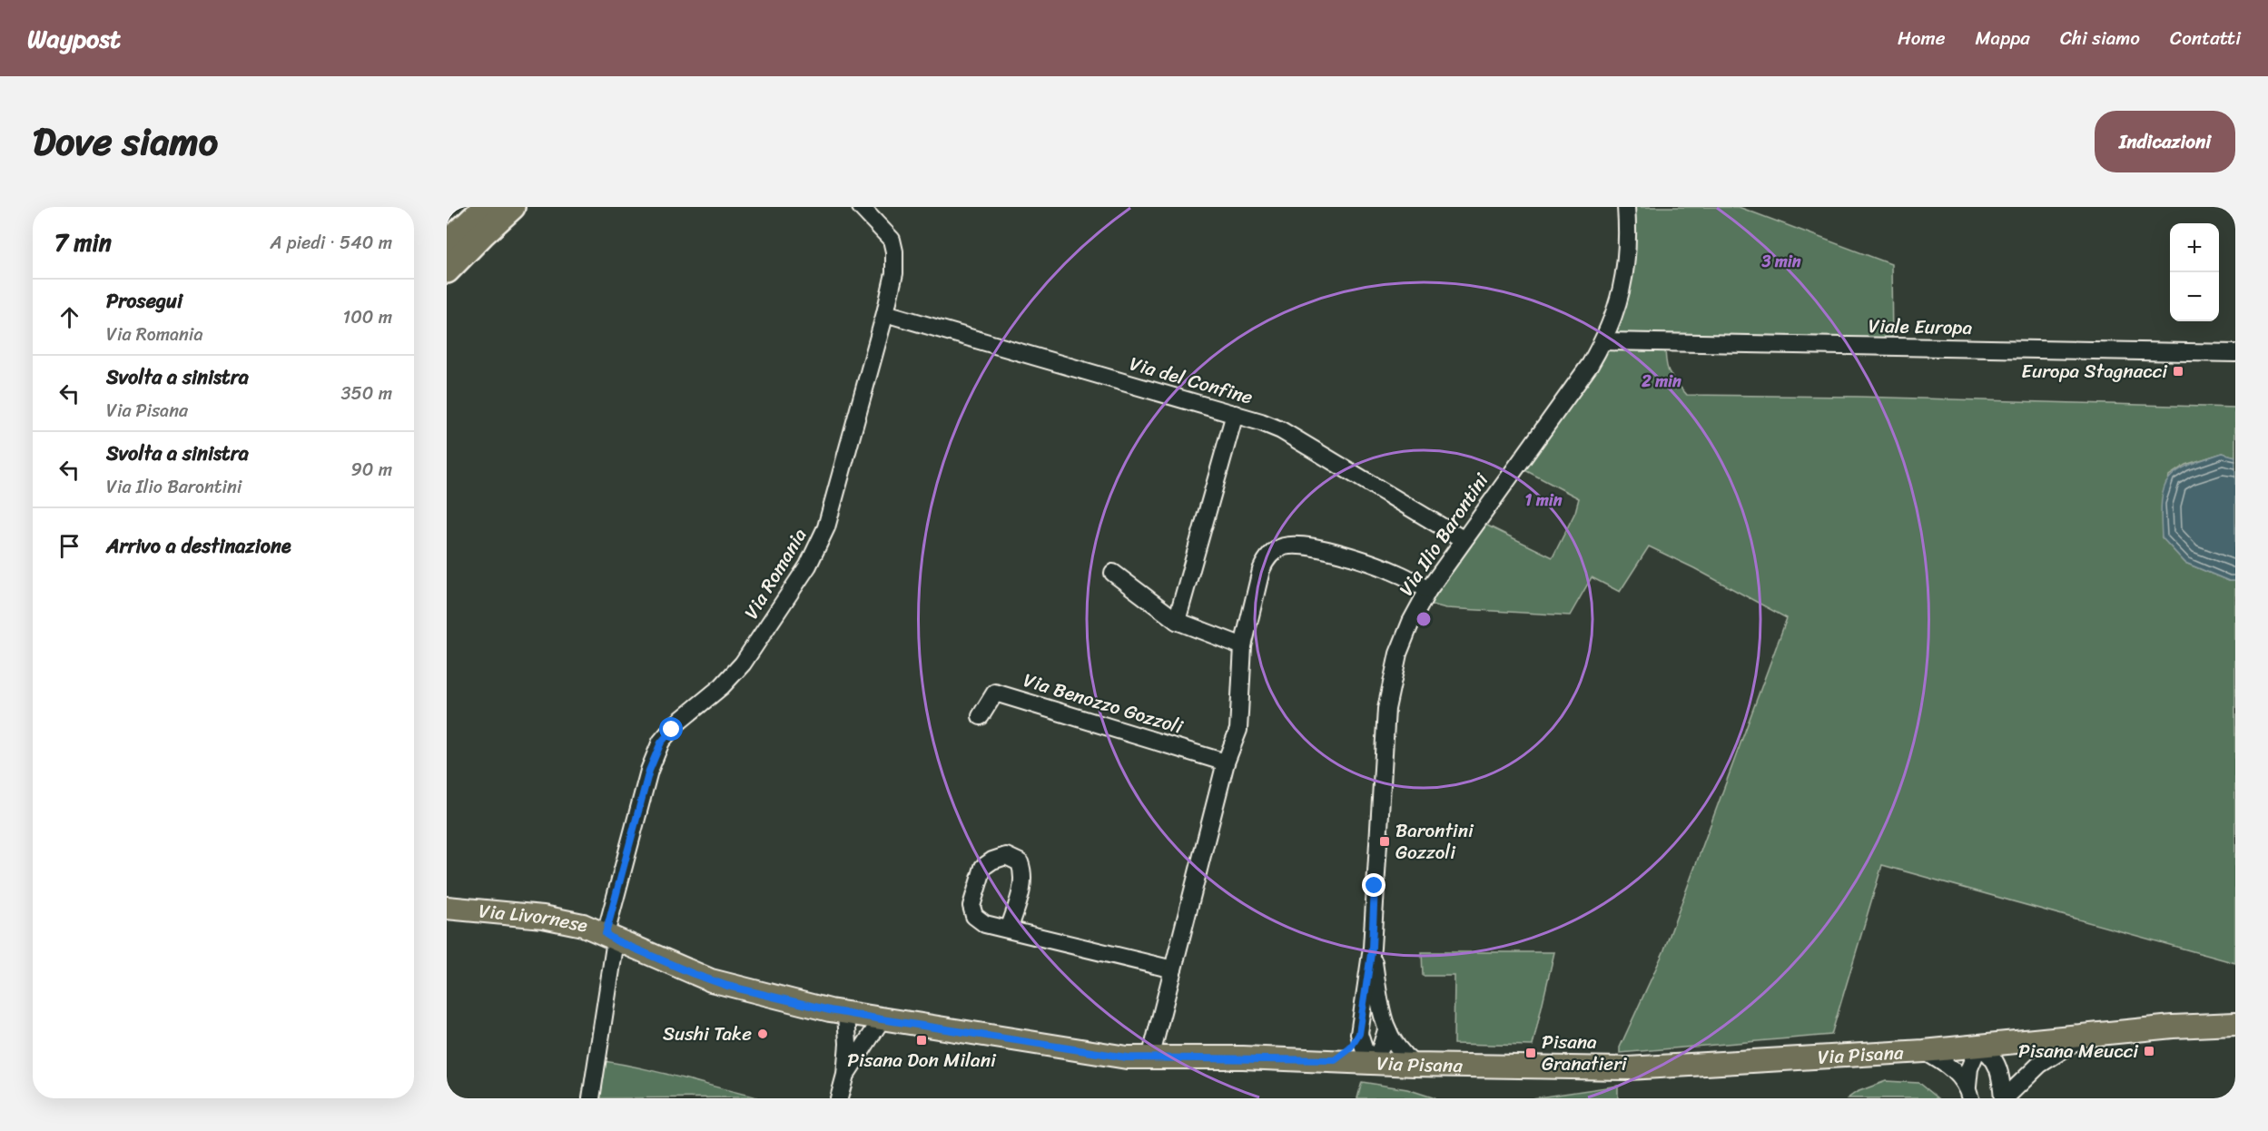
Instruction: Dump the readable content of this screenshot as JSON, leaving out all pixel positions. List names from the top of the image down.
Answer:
{
  "streets": {
    "main road": ["Via Livornese", "Via Pisana"],
    "street": [
      "Viale Europa",
      "Via del Confine",
      "Via Ilio Barontini",
      "Via Romania",
      "Via Benozzo Gozzoli"
    ]
  },
  "crossings": [
    ["Viale Europa", "Via Ilio Barontini"],
    ["Via del Confine", "Via Ilio Barontini"],
    ["Via del Confine", "Via Romania"],
    ["Via Ilio Barontini", "Via Pisana"],
    ["Via Romania", "Via Livornese"],
    ["Via Romania", "Via Pisana"],
    ["Via Livornese", "Via Pisana"]
  ],
  "places": {
    "transit": [
      "Europa Stagnacci",
      "Barontini Gozzoli",
      "Pisana Don Milani",
      "Pisana Meucci",
      "Pisana Granatieri"
    ],
    "other": ["Sushi Take"]
  },
  "page": {
    "header": "Waypost",
    "nav": [
      "Home",
      "Mappa",
      "Chi siamo",
      "Contatti"
    ],
    "title": "Dove siamo",
    "buttons": "Indicazioni",
    "heading": ["7 min", "A piedi · 540 m"],
    "map_buttons": ["+", "−"],
    "list": [
      ["Prosegui", "Via Romania", "100 m"],
      ["Svolta a sinistra", "Via Pisana", "350 m"],
      ["Svolta a sinistra", "Via Ilio Barontini", "90 m"],
      "Arrivo a destinazione"
    ]
  },
  "rings": ["3 min", "2 min", "1 min"]
}
